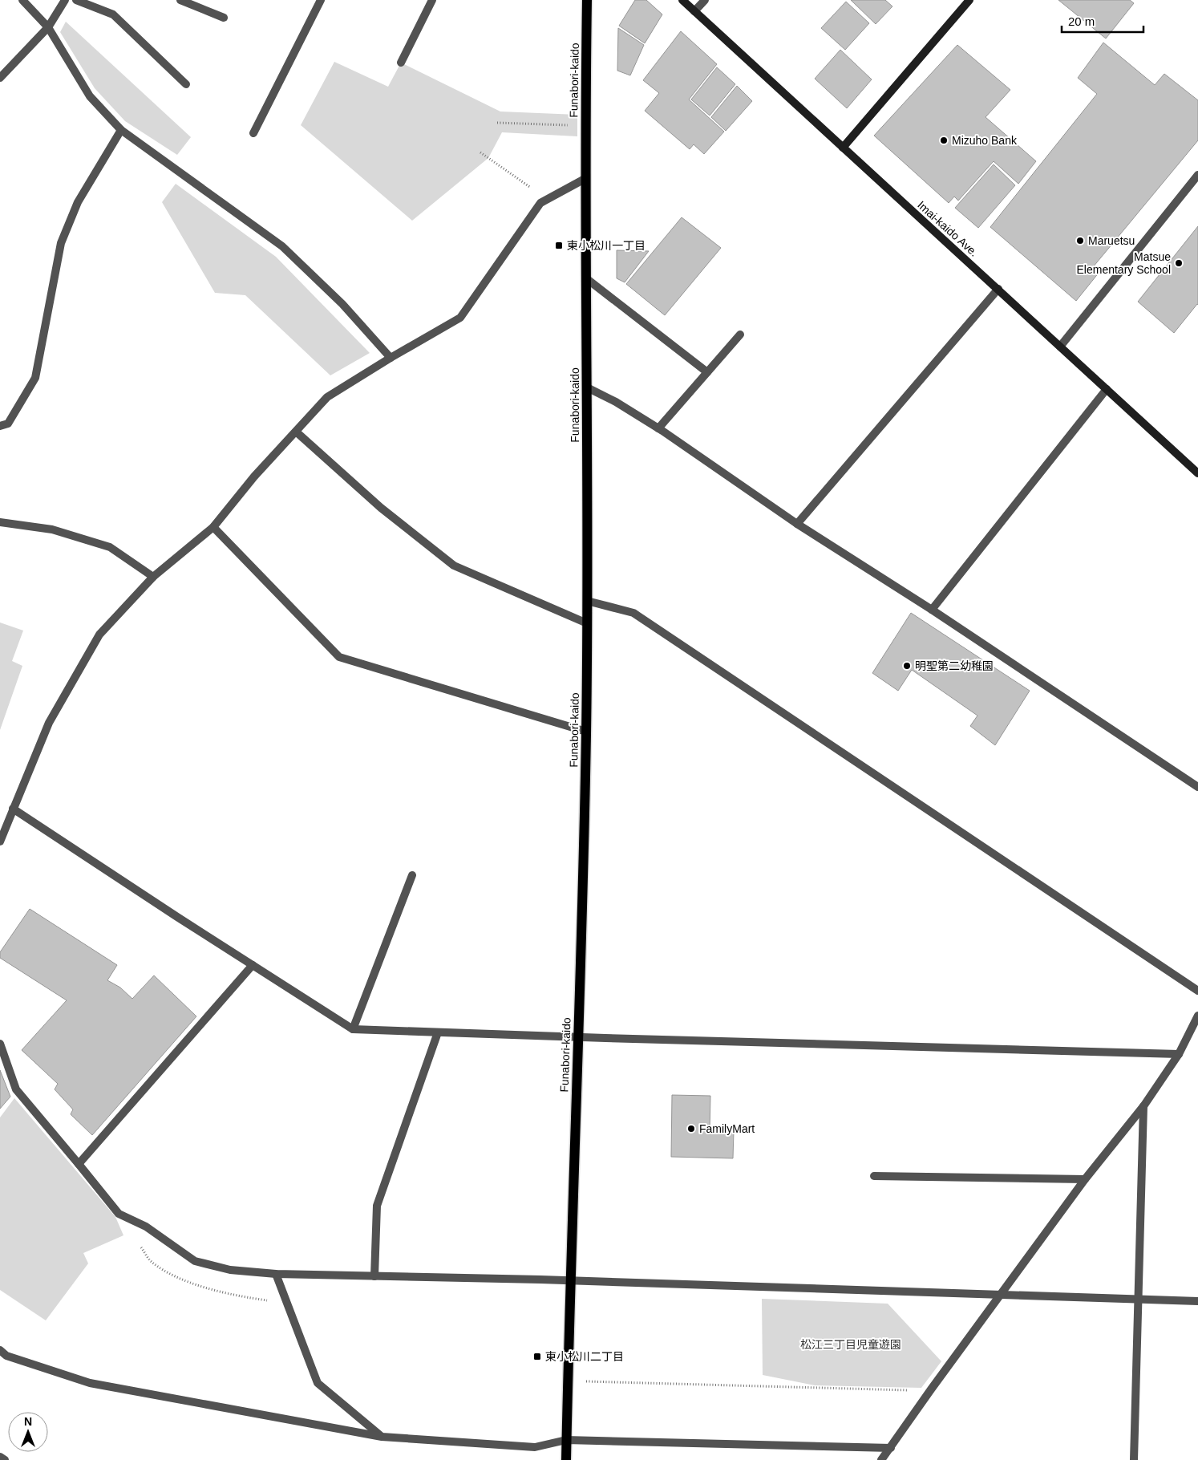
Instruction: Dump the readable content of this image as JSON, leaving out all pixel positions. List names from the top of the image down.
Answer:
{
  "streets": {
    "main road": ["Funabori-kaido"],
    "street": ["Imai-kaido Ave."]
  },
  "parks": ["松江三丁目児童遊園"],
  "places": {
    "other": [
      "Mizuho Bank",
      "Maruetsu",
      "Matsue Elementary School",
      "明聖第二幼稚園",
      "FamilyMart"
    ],
    "transit": ["東小松川一丁目", "東小松川二丁目"]
  },
  "scale_bar": "20 m",
  "north": "top"
}
